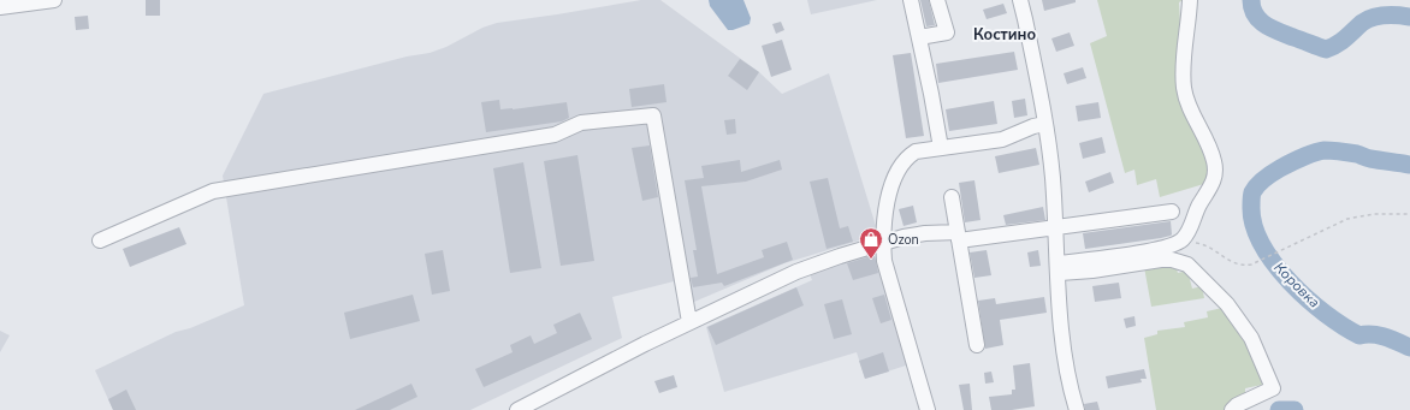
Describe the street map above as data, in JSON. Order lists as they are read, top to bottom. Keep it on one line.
{"districts":["Костино"],"water":["Коровка"],"places":{"shop":["Ozon"]}}
